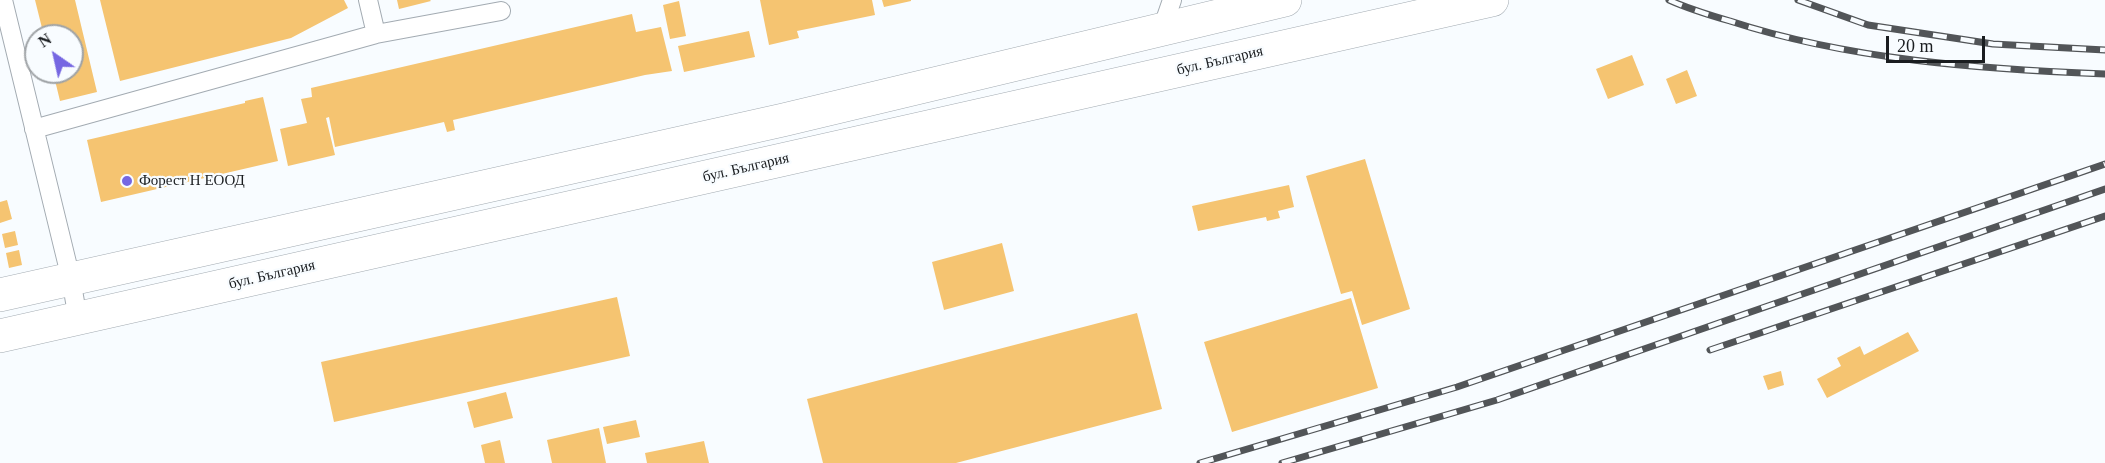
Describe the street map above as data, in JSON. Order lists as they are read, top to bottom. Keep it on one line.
{"streets":{"street":["бул. България"]},"places":["Форест Н ЕООД"],"scale_bar":"20 m","north":"top left"}
